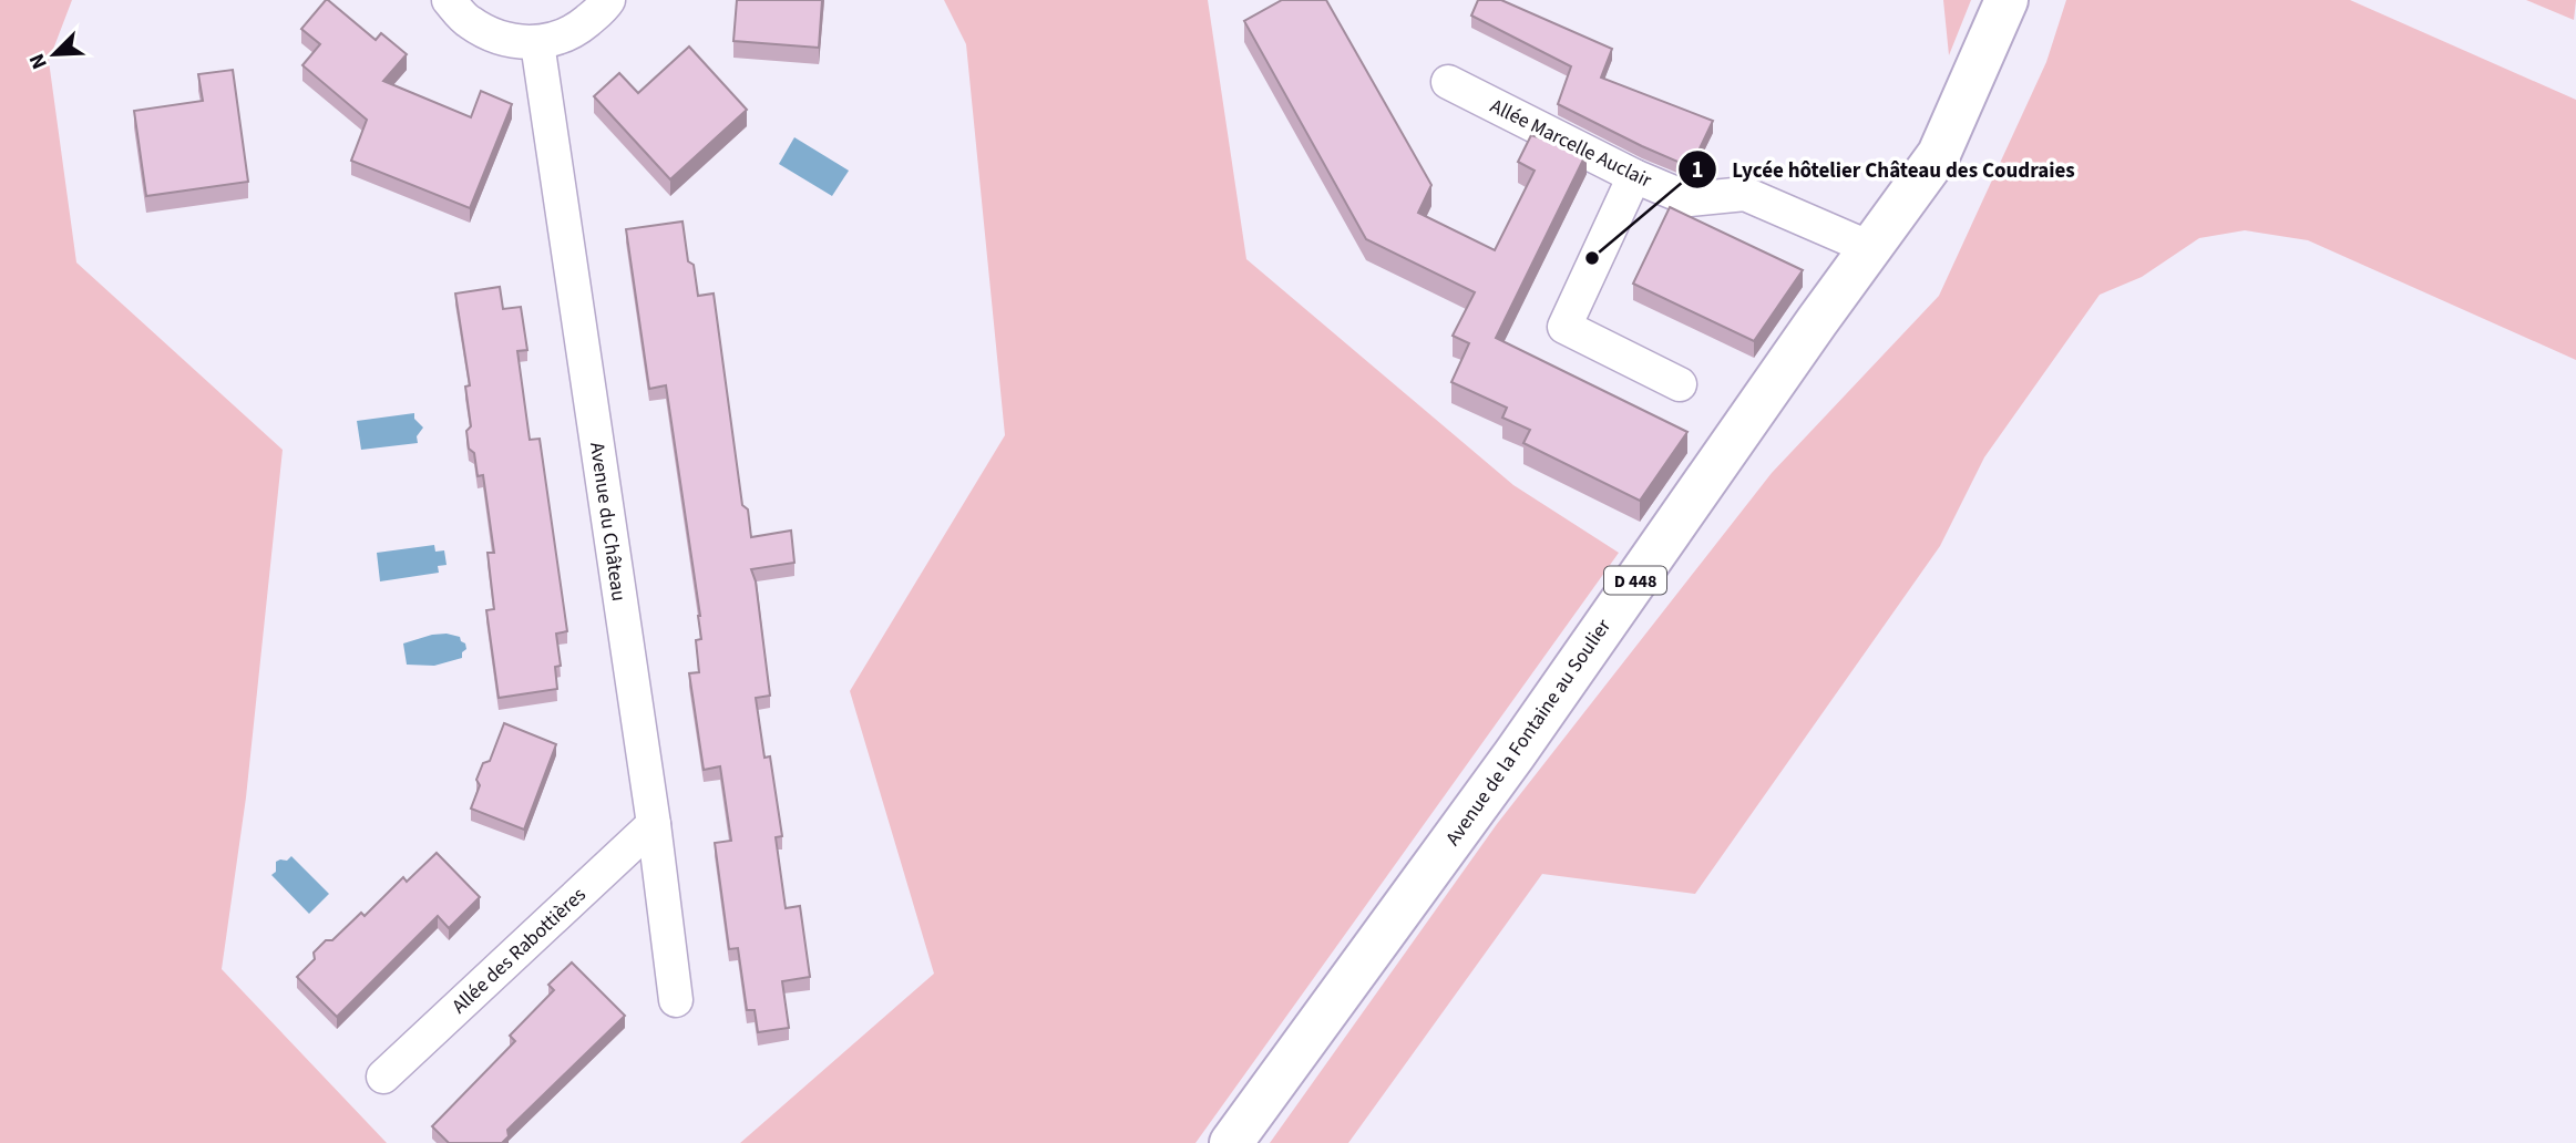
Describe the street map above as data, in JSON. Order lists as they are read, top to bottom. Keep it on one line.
{"streets":{"main road":["D 448","Avenue de la Fontaine au Soulier"],"street":["Allée Marcelle Auclair","Avenue du Château","Allée des Rabottières"]},"crossings":[["Allée Marcelle Auclair","Avenue de la Fontaine au Soulier"],["Avenue du Château","Allée des Rabottières"]],"places":["Lycée hôtelier Château des Coudraies"],"north":"bottom left"}
